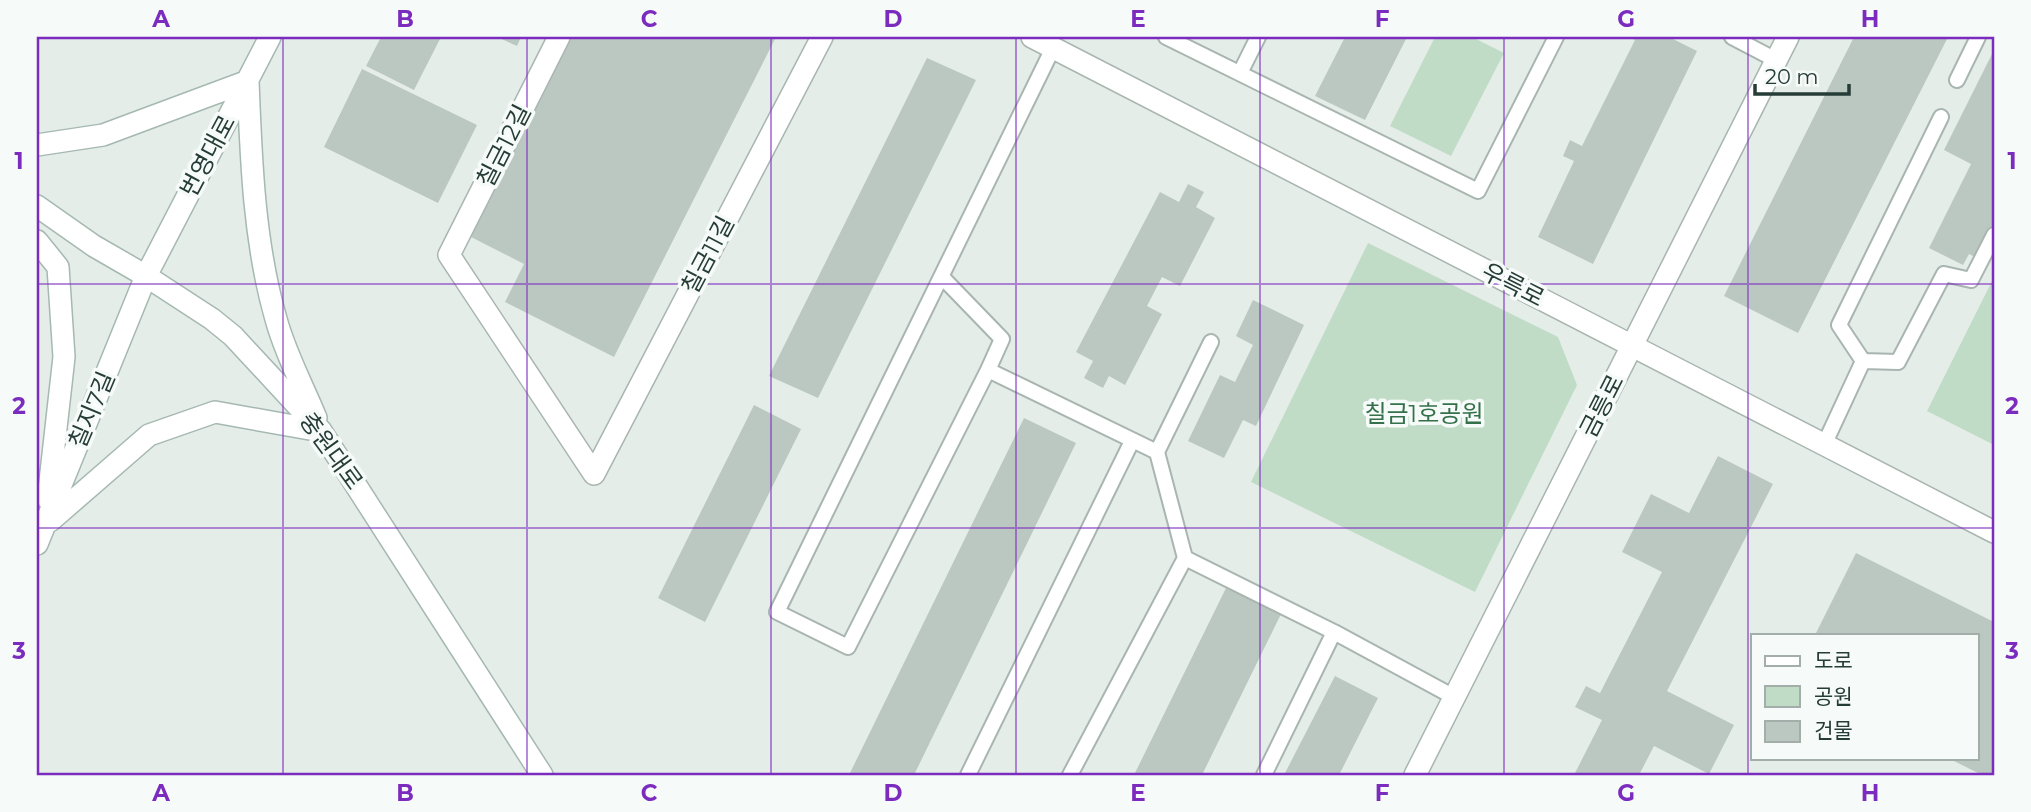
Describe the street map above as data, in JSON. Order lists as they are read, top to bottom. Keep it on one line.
{"streets":{"street":["칠금12길","번영대로","칠금11길","우륵로","금릉로","칠지7길","충원대로"]},"crossings":[["칠금12길","칠금11길"],["번영대로","칠지7길"],["번영대로","충원대로"],["우륵로","금릉로"],["칠지7길","충원대로"]],"parks":["칠금1호공원"],"legend":["도로","공원","건물"],"scale_bar":"20 m","grid":{"columns":["A","B","C","D","E","F","G","H"],"rows":["1","2","3"]}}
